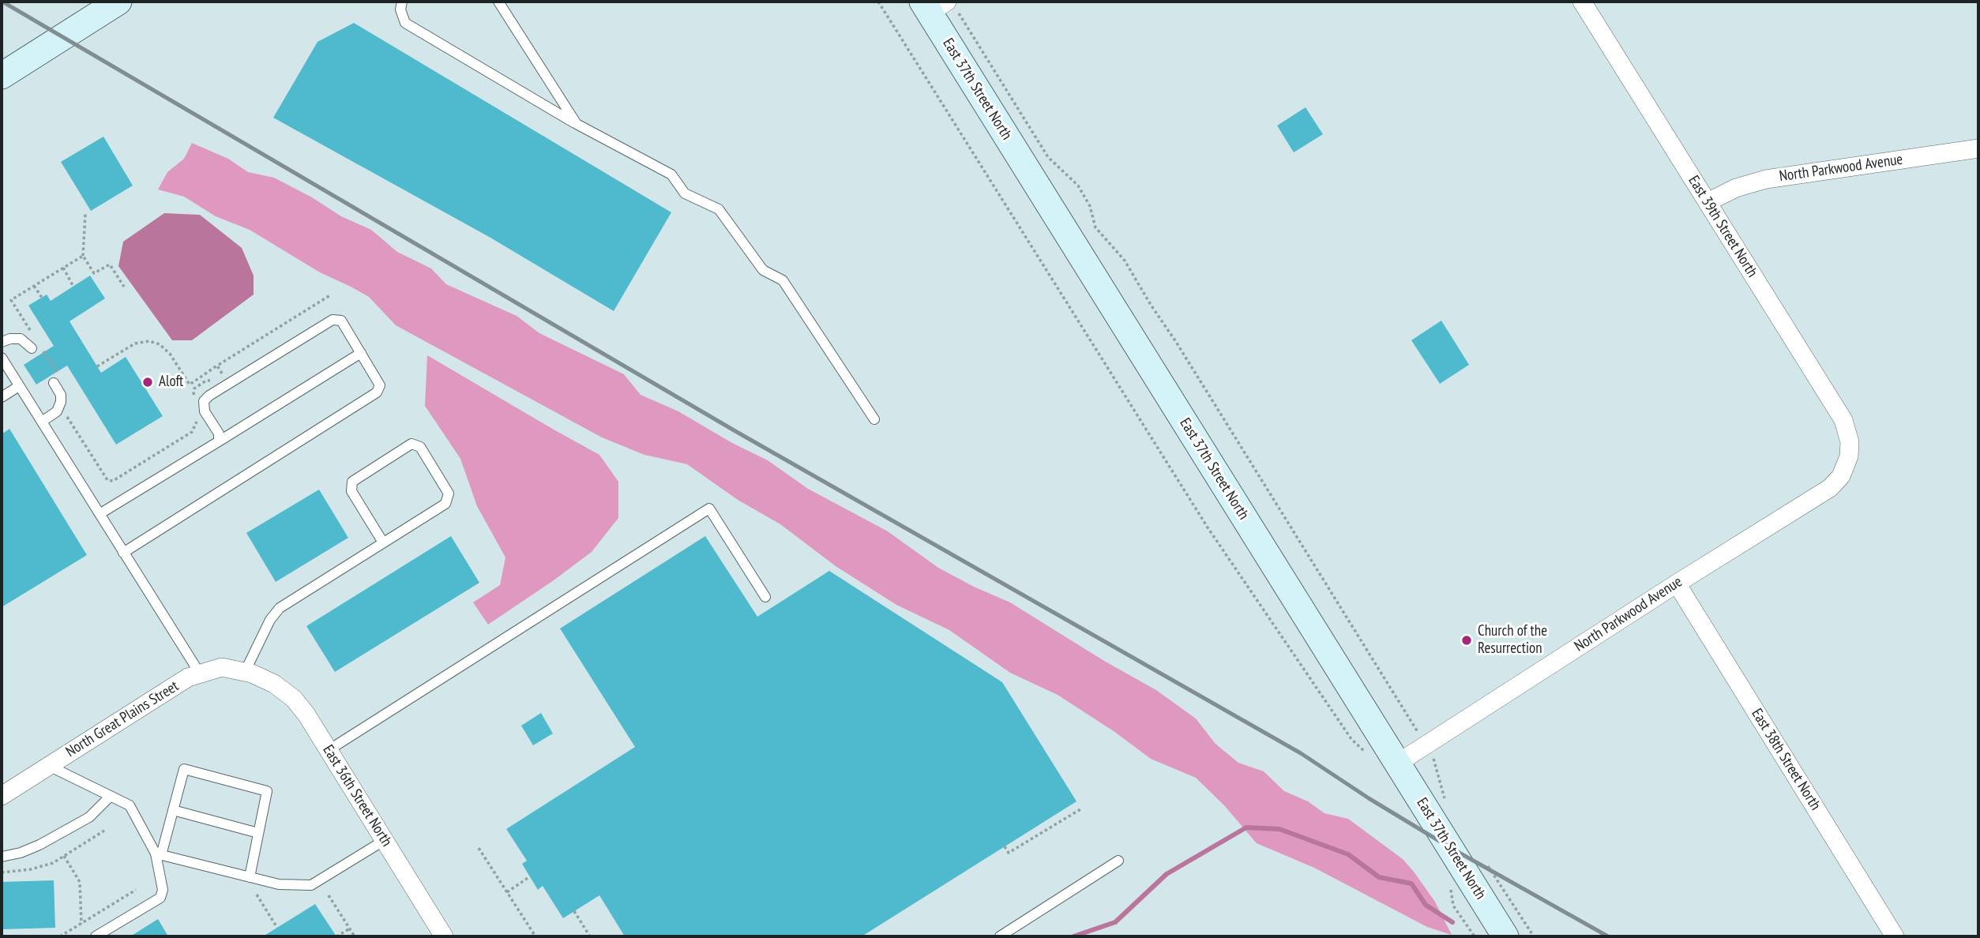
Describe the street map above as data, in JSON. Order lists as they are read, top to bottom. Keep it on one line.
{"streets":{"main road":["East 37th Street North"],"street":["North Parkwood Avenue","East 39th Street North","North Great Plains Street","East 38th Street North","East 36th Street North"]},"crossings":[["East 37th Street North","North Parkwood Avenue"],["North Parkwood Avenue","East 39th Street North"],["North Parkwood Avenue","East 38th Street North"],["North Great Plains Street","East 36th Street North"]],"places":["Aloft","Church of the Resurrection"]}
